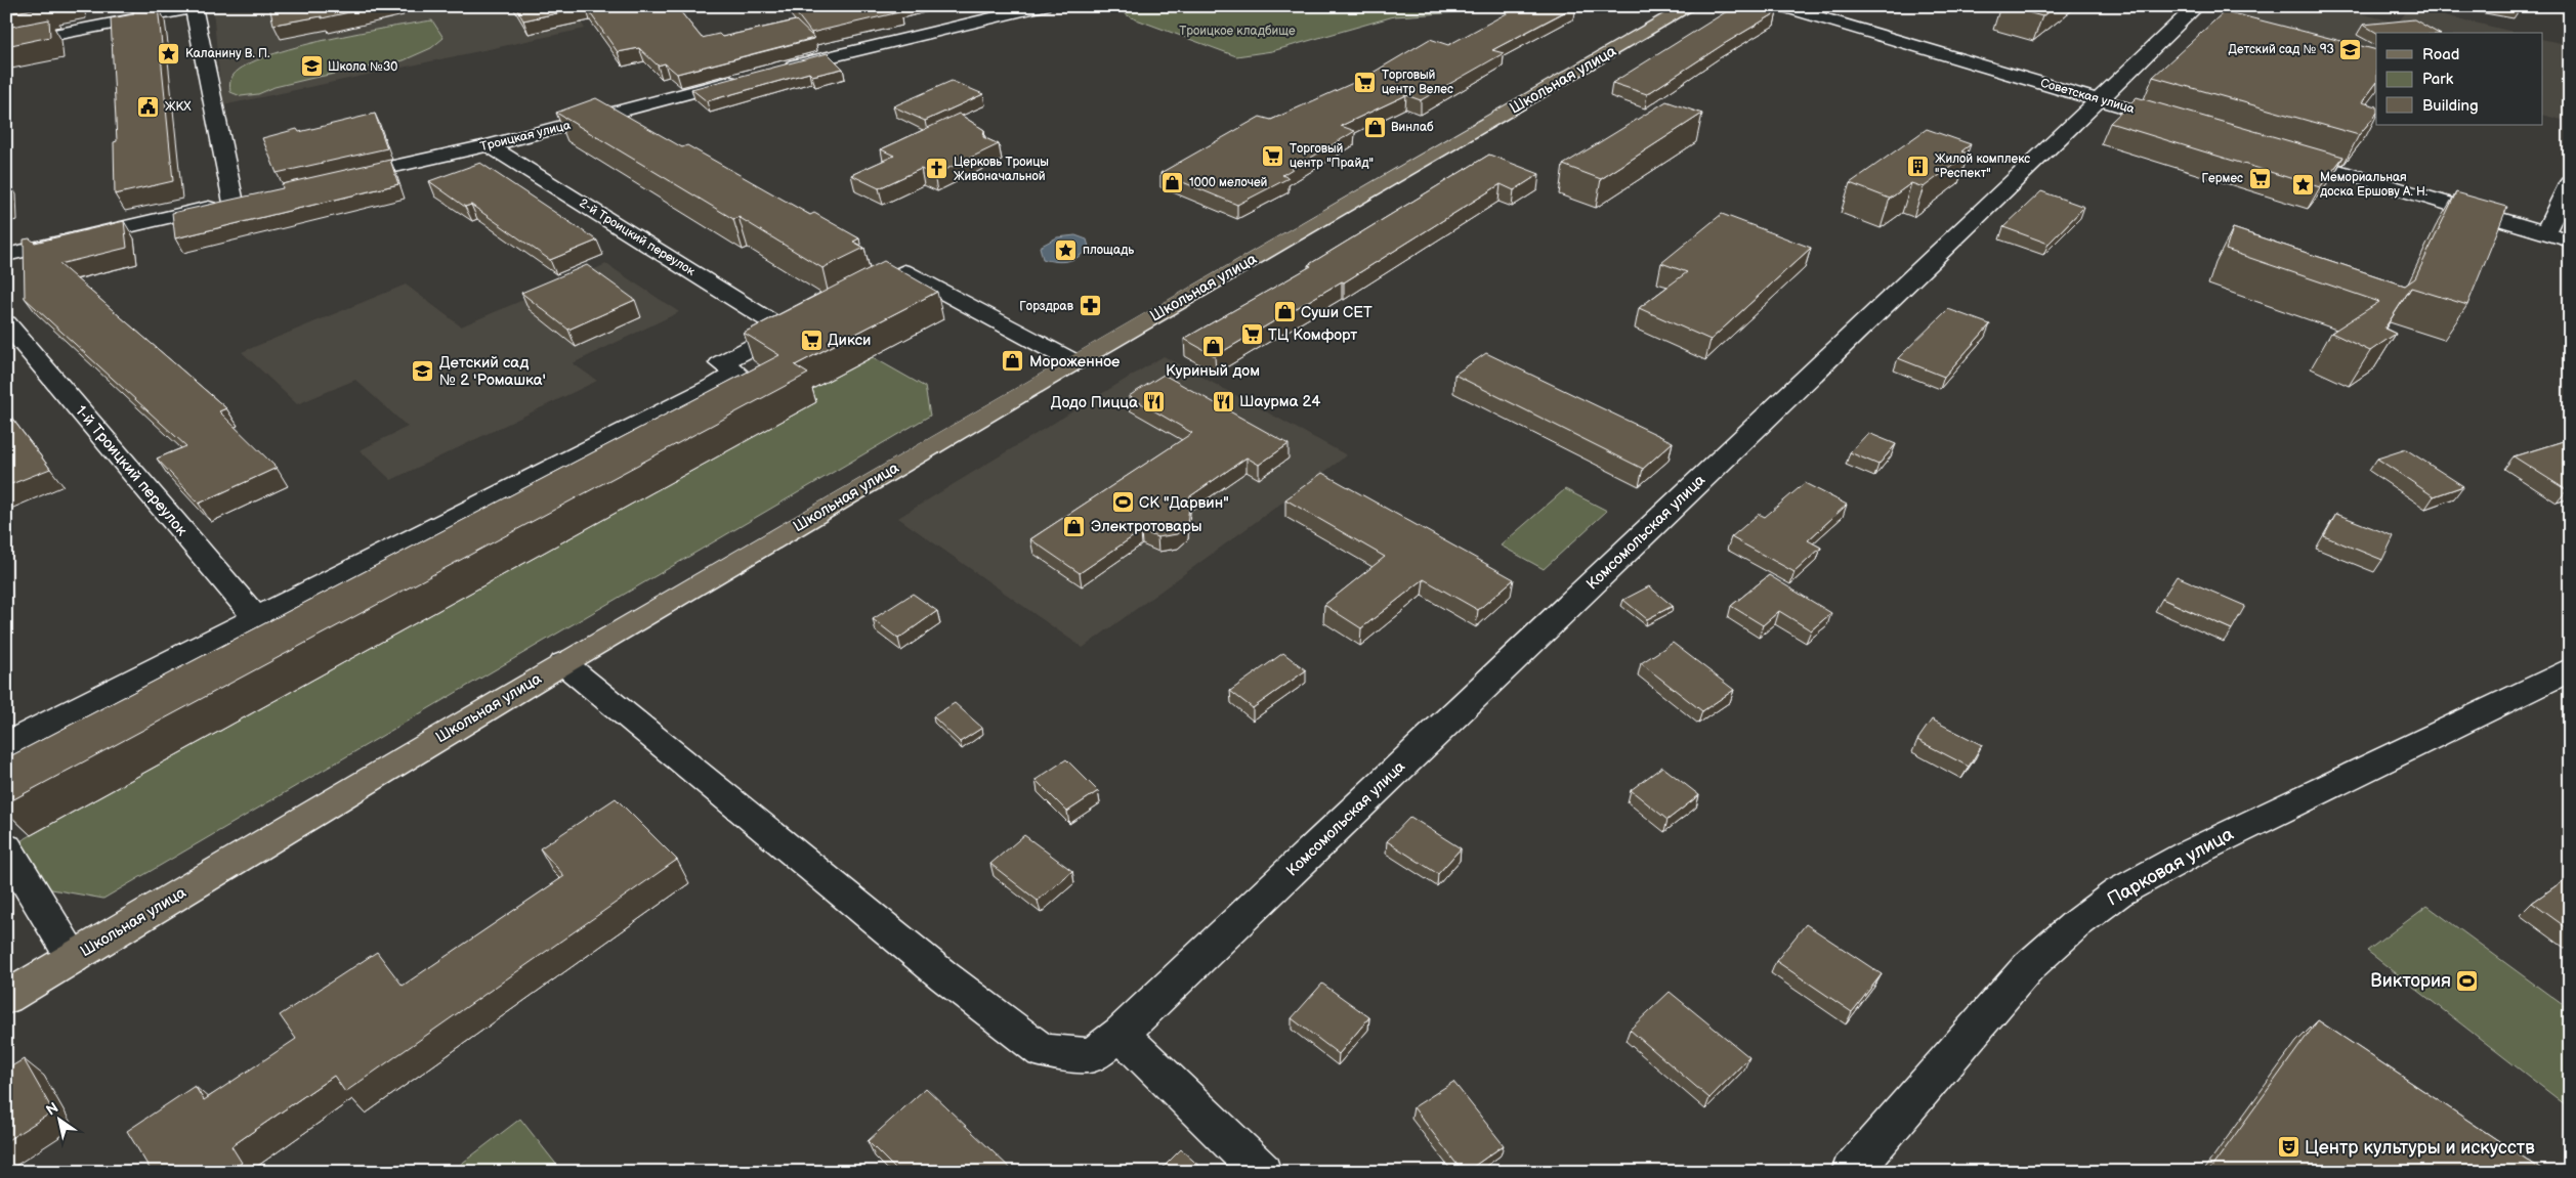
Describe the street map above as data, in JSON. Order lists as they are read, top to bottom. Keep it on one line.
{"streets":{"main road":["Школьная улица"],"street":["Советская улица","Троицкая улица","2-й Троицкий переулок","1-й Троицкий переулок","Комсомольская улица","Парковая улица"]},"crossings":[["Советская улица","Комсомольская улица"],["Троицкая улица","2-й Троицкий переулок"],["2-й Троицкий переулок","1-й Троицкий переулок"]],"parks":["Троицкое кладбище"],"places":{"school or university":["Детский сад № 93","Школа №30","Детский сад № 2 'Ромашка'"],"place":["Каланину В. П.","Мемориальная доска Ершову А. Н.","площадь"],"supermarket":["Торговый центр Велес","Торговый центр \"Прайд\"","Гермес","ТЦ Комфорт","Дикси"],"public building":["ЖКХ"],"shop":["Винлаб","1000 мелочей","Суши СЕТ","Куриный дом","Мороженное","Электротовары"],"building":["Жилой комплекс \"Респект\""],"church":["Церковь Троицы Живоначальной"],"pharmacy":["Горздрав"],"restaurant":["Шаурма 24","Додо Пицца"],"sports":["СК \"Дарвин\"","Виктория"],"theatre":["Центр культуры и искусств"]},"legend":["Road","Park","Building"],"north":"top left"}
